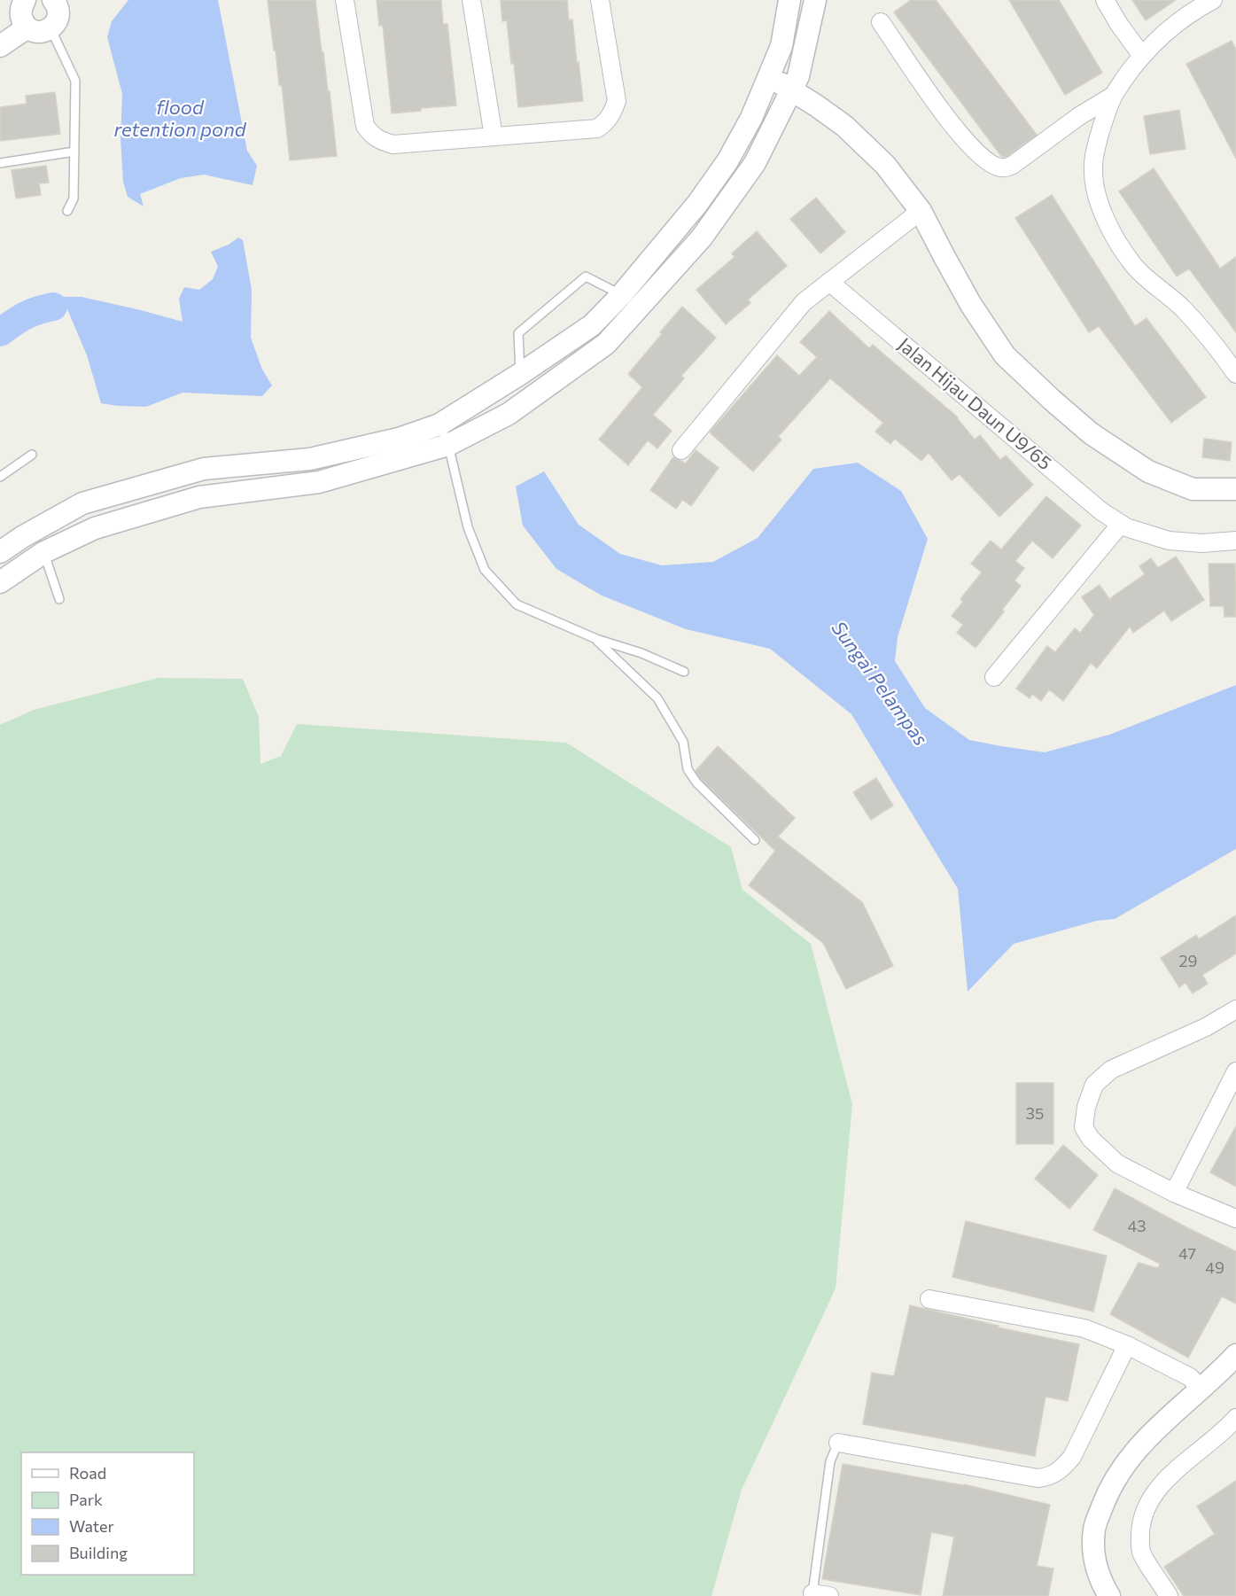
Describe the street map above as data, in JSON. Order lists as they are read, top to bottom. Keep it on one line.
{"streets":{"street":["Jalan Hijau Daun U9/65"]},"water":["flood retention pond","Sungai Pelampas"],"house_numbers":["29","35","43","47","49"],"legend":["Road","Park","Water","Building"]}
